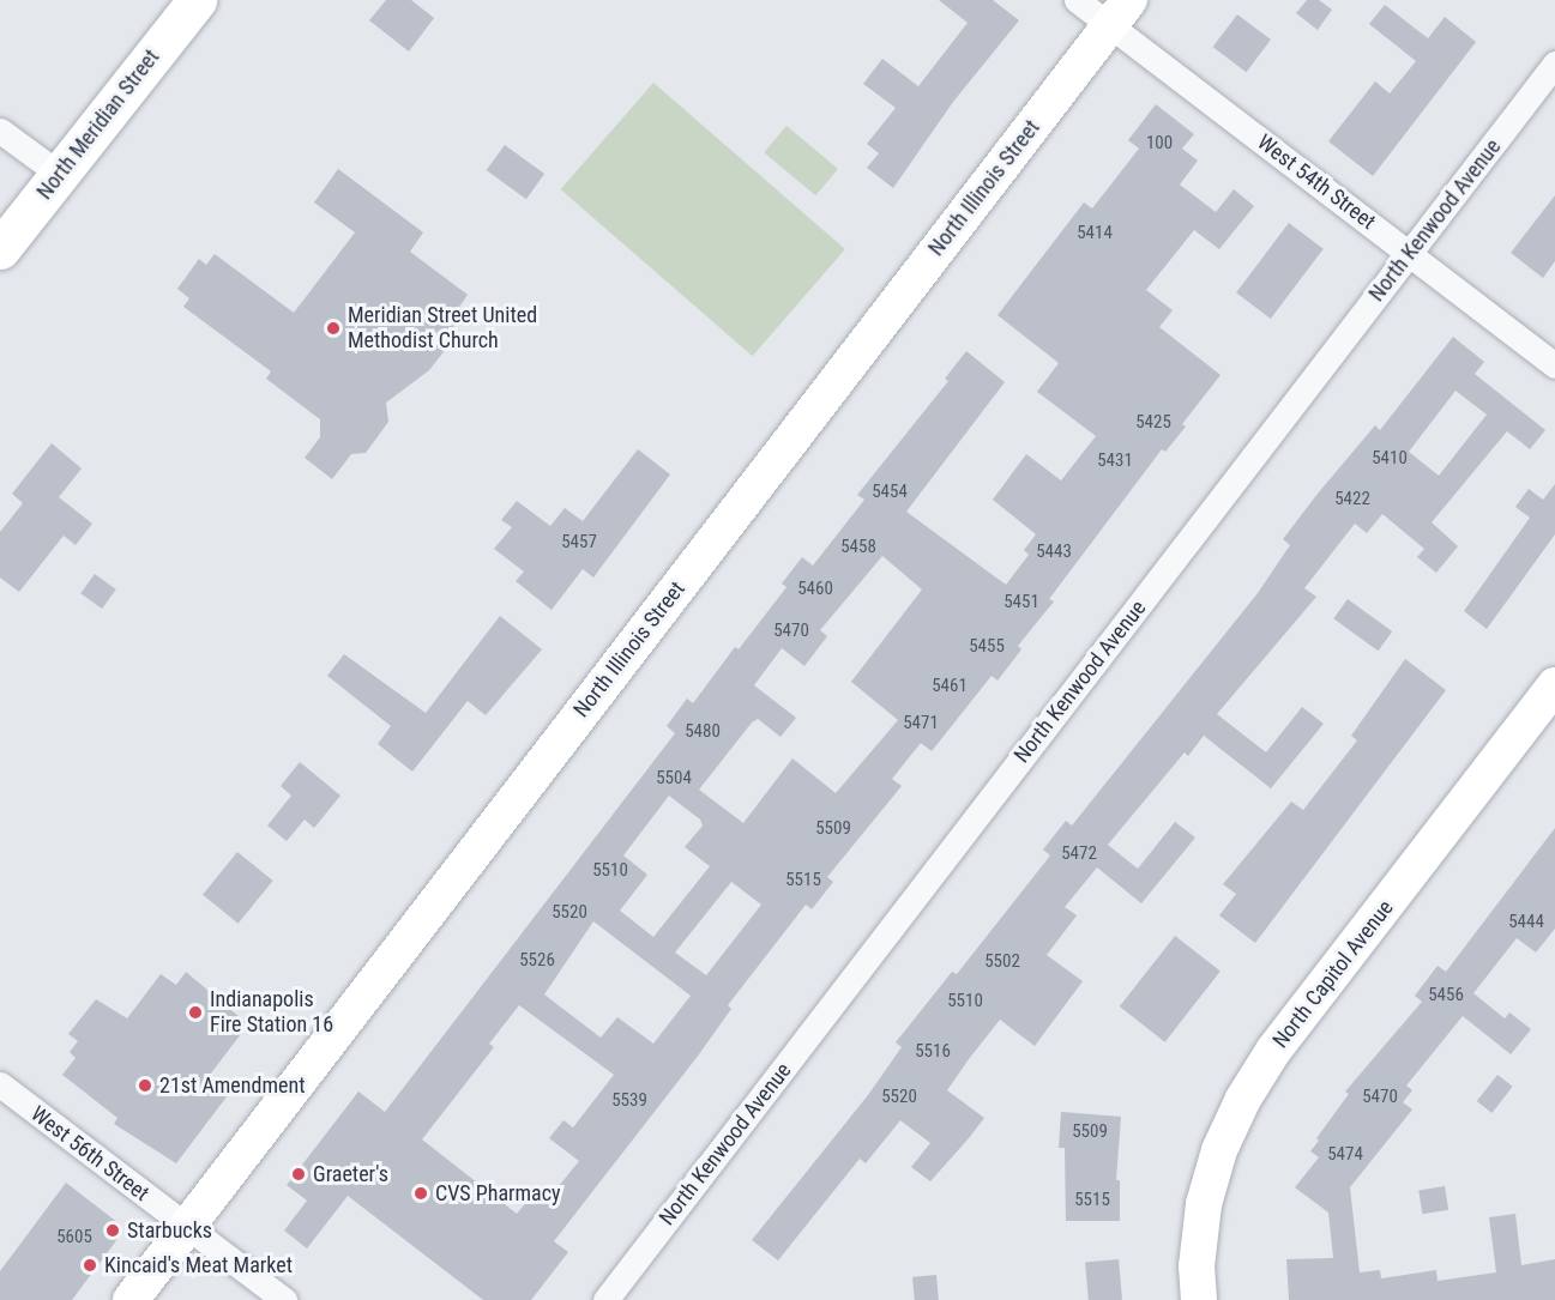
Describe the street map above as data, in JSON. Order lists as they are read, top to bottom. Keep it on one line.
{"streets":{"main road":["North Meridian Street"],"street":["West 54th Street","North Illinois Street","North Kenwood Avenue","North Capitol Avenue","West 56th Street"]},"crossings":[["West 54th Street","North Illinois Street"],["West 54th Street","North Kenwood Avenue"],["North Illinois Street","West 56th Street"]],"places":["Meridian Street United Methodist Church","Indianapolis Fire Station 16","21st Amendment","Graeter's","CVS Pharmacy","Starbucks","Kincaid's Meat Market"],"house_numbers":["100","5414","5425","5410","5431","5454","5422","5457","5458","5443","5460","5451","5470","5455","5461","5471","5480","5504","5509","5472","5510","5515","5520","5444","5526","5502","5456","5510","5516","5520","5470","5539","5509","5474","5515","5605"]}
